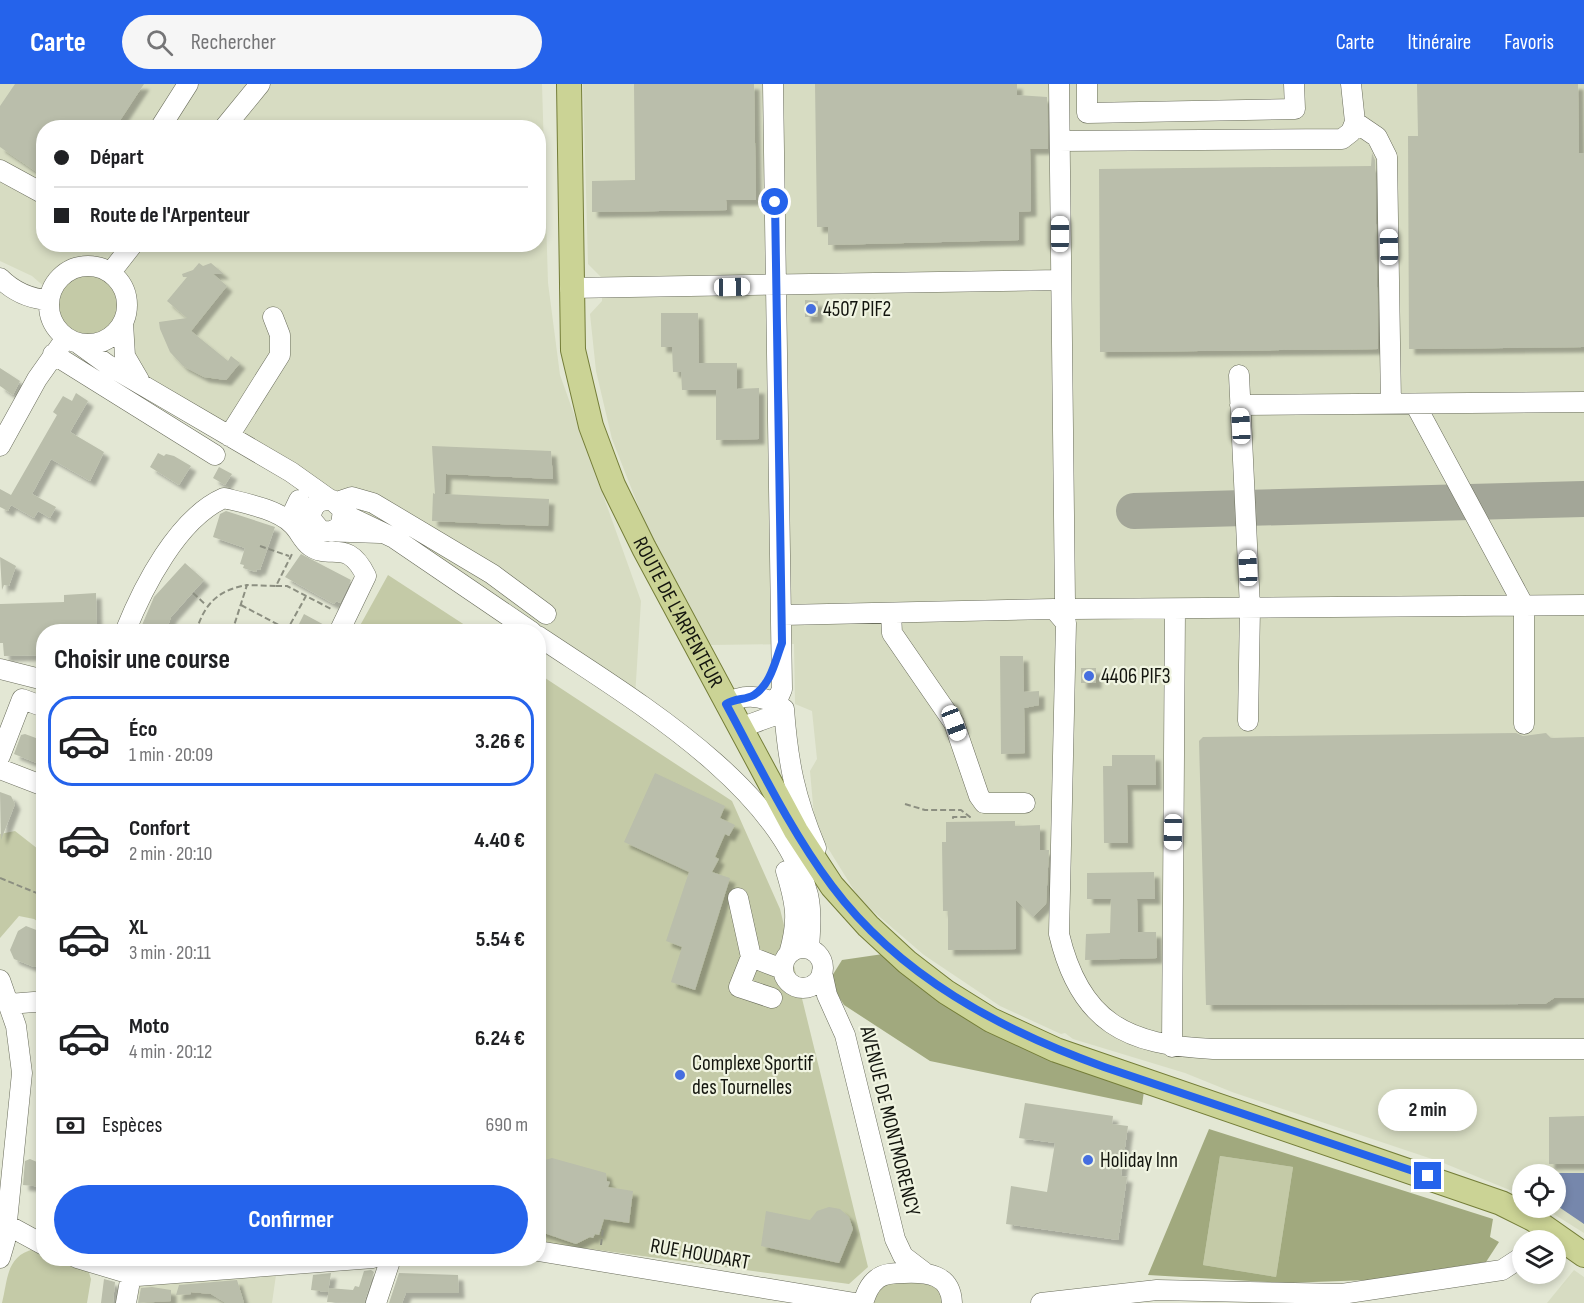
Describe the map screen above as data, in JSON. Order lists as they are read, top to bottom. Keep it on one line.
{"streets":{"main road":["ROUTE DE L'ARPENTEUR"],"street":["AVENUE DE MONTMORENCY","RUE HOUDART"]},"places":["4507 PIF2","4406 PIF3","Complexe Sportif des Tournelles","Holiday Inn"],"page":{"header":"Carte","search":"Rechercher","nav":["Carte","Itinéraire","Favoris"],"banner":["Départ","Route de l'Arpenteur"],"heading":"Choisir une course","list":[{"name":"Éco","note":"1 min · 20:09","value":"3.26 €"},{"name":"Confort","note":"2 min · 20:10","value":"4.40 €"},{"name":"XL","note":"3 min · 20:11","value":"5.54 €"},{"name":"Moto","note":"4 min · 20:12","value":"6.24 €"}],"bubble":"2 min","pay":["Espèces","690 m"],"buttons":"Confirmer"}}
